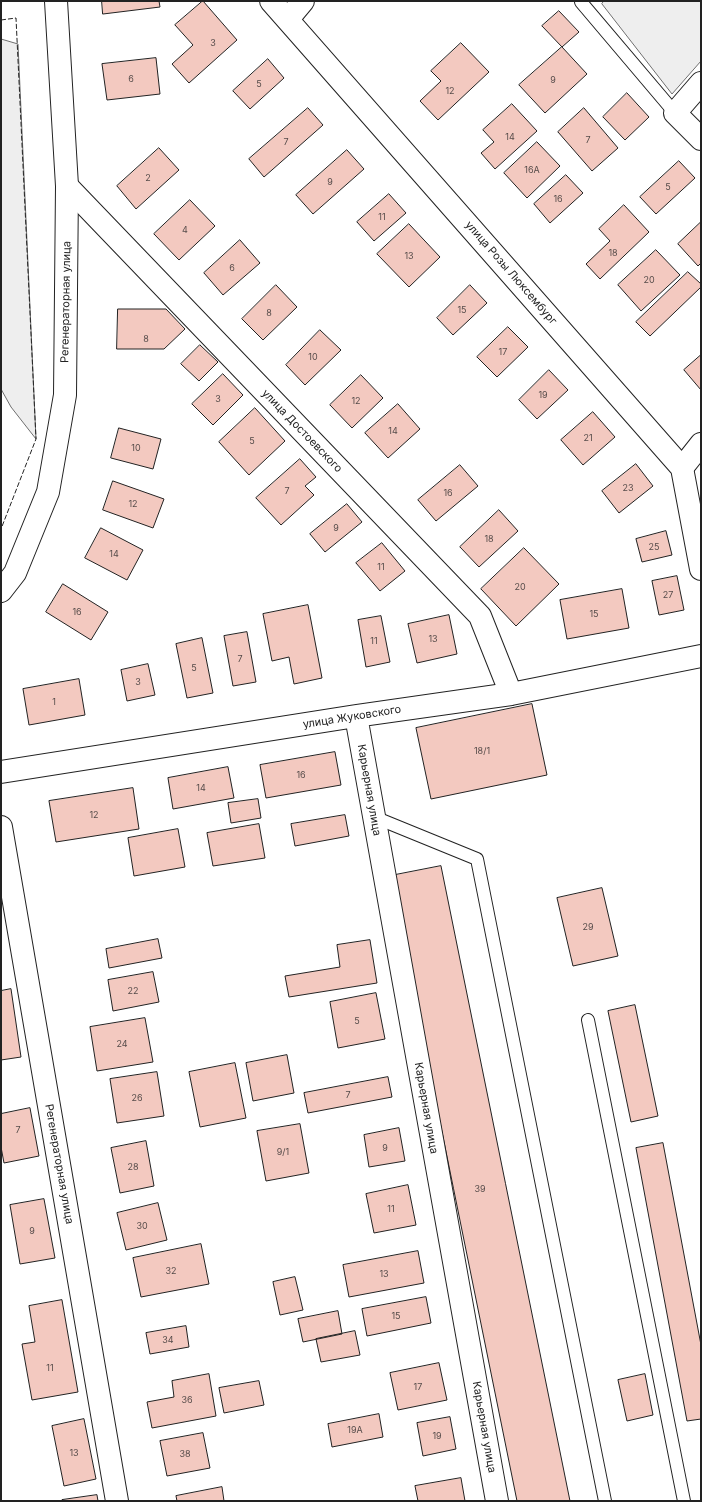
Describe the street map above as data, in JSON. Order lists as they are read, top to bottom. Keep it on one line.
{"streets":{"street":["улица Розы Люксембург","Регенераторная улица","улица Достоевского","улица Жуковского","Карьерная улица"]},"crossings":[["Регенераторная улица","улица Достоевского"],["улица Достоевского","улица Жуковского"],["улица Жуковского","Карьерная улица"]],"house_numbers":["3","6","9","5","12","14","7","7","16А","2","9","5","16","11","4","18","13","6","20","15","8","8","17","10","19","3","12","14","21","5","10","23","7","16","12","9","18","25","14","11","20","27","16","15","13","11","7","5","3","1","18/1","16","14","12","29","22","5","24","7","26","7","9","9/1","28","39","11","30","9","32","13","15","34","11","17","36","19А","19","13","38"]}
